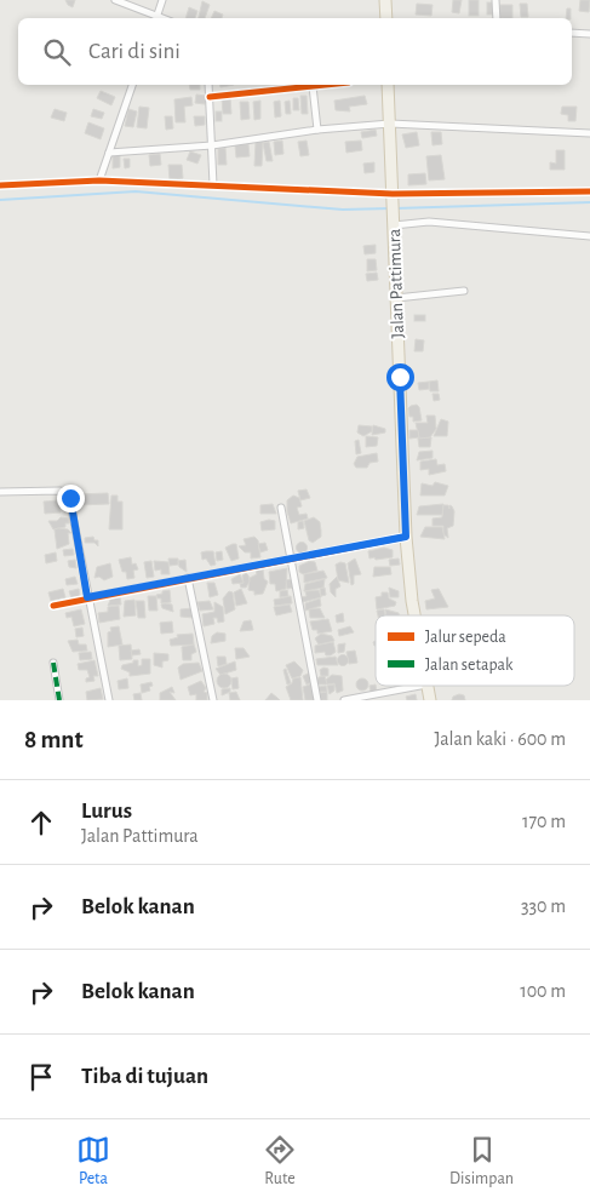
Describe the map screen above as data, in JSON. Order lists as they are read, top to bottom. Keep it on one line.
{"streets":{"main road":["Jalan Pattimura"]},"legend":["Jalur sepeda","Jalan setapak"],"page":{"search":"Cari di sini","heading":["8 mnt","Jalan kaki · 600 m"],"list":[["Lurus","Jalan Pattimura","170 m"],["Belok kanan","330 m"],["Belok kanan","100 m"],"Tiba di tujuan"],"nav":["Peta","Rute","Disimpan"]}}
